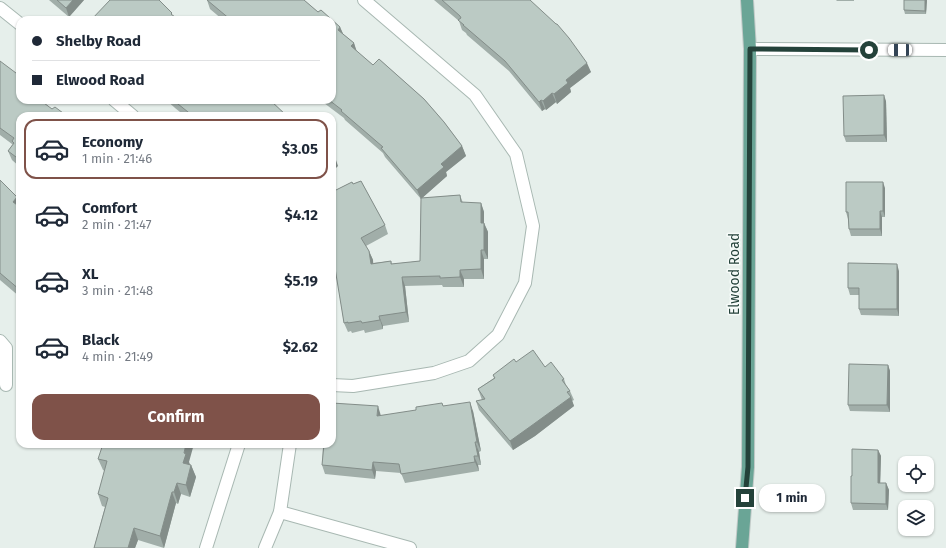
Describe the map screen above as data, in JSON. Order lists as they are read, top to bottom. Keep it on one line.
{"streets":{"main road":["Elwood Road"]},"page":{"banner":["Shelby Road","Elwood Road"],"list":[{"name":"Economy","note":"1 min · 21:46","value":"$3.05"},{"name":"Comfort","note":"2 min · 21:47","value":"$4.12"},{"name":"XL","note":"3 min · 21:48","value":"$5.19"},{"name":"Black","note":"4 min · 21:49","value":"$2.62"}],"buttons":"Confirm","bubble":"1 min"}}
